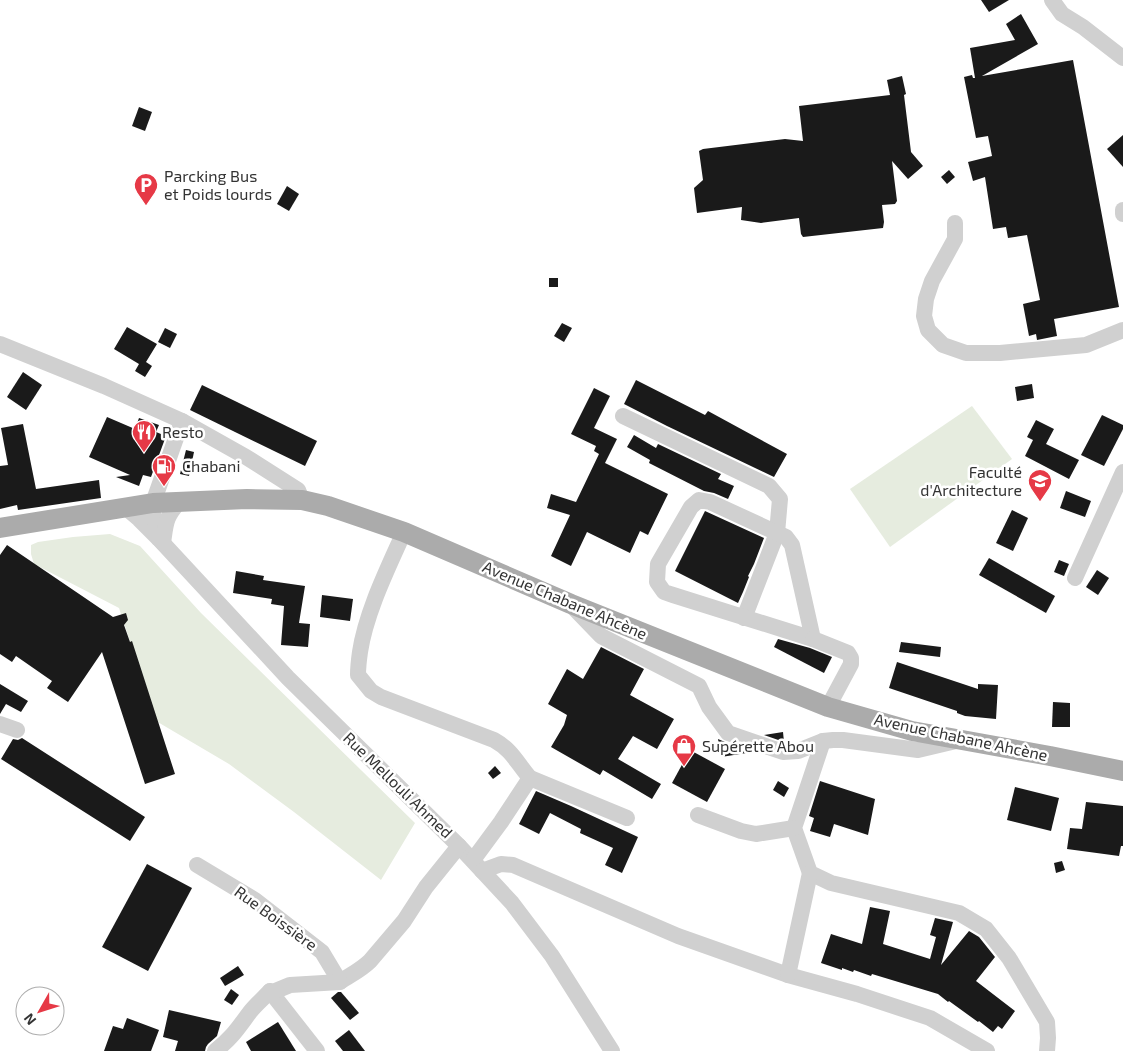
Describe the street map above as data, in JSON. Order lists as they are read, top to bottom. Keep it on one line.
{"streets":{"main road":["Avenue Chabane Ahcène"],"street":["Rue Mellouli Ahmed","Rue Boissière"]},"crossings":[["Avenue Chabane Ahcène","Rue Mellouli Ahmed"]],"places":{"parking":["Parcking Bus et Poids lourds"],"restaurant":["Resto"],"fuel station":["Chabani"],"school or university":["Faculté d'Architecture"],"shop":["Supérette Abou"]},"north":"bottom left"}
